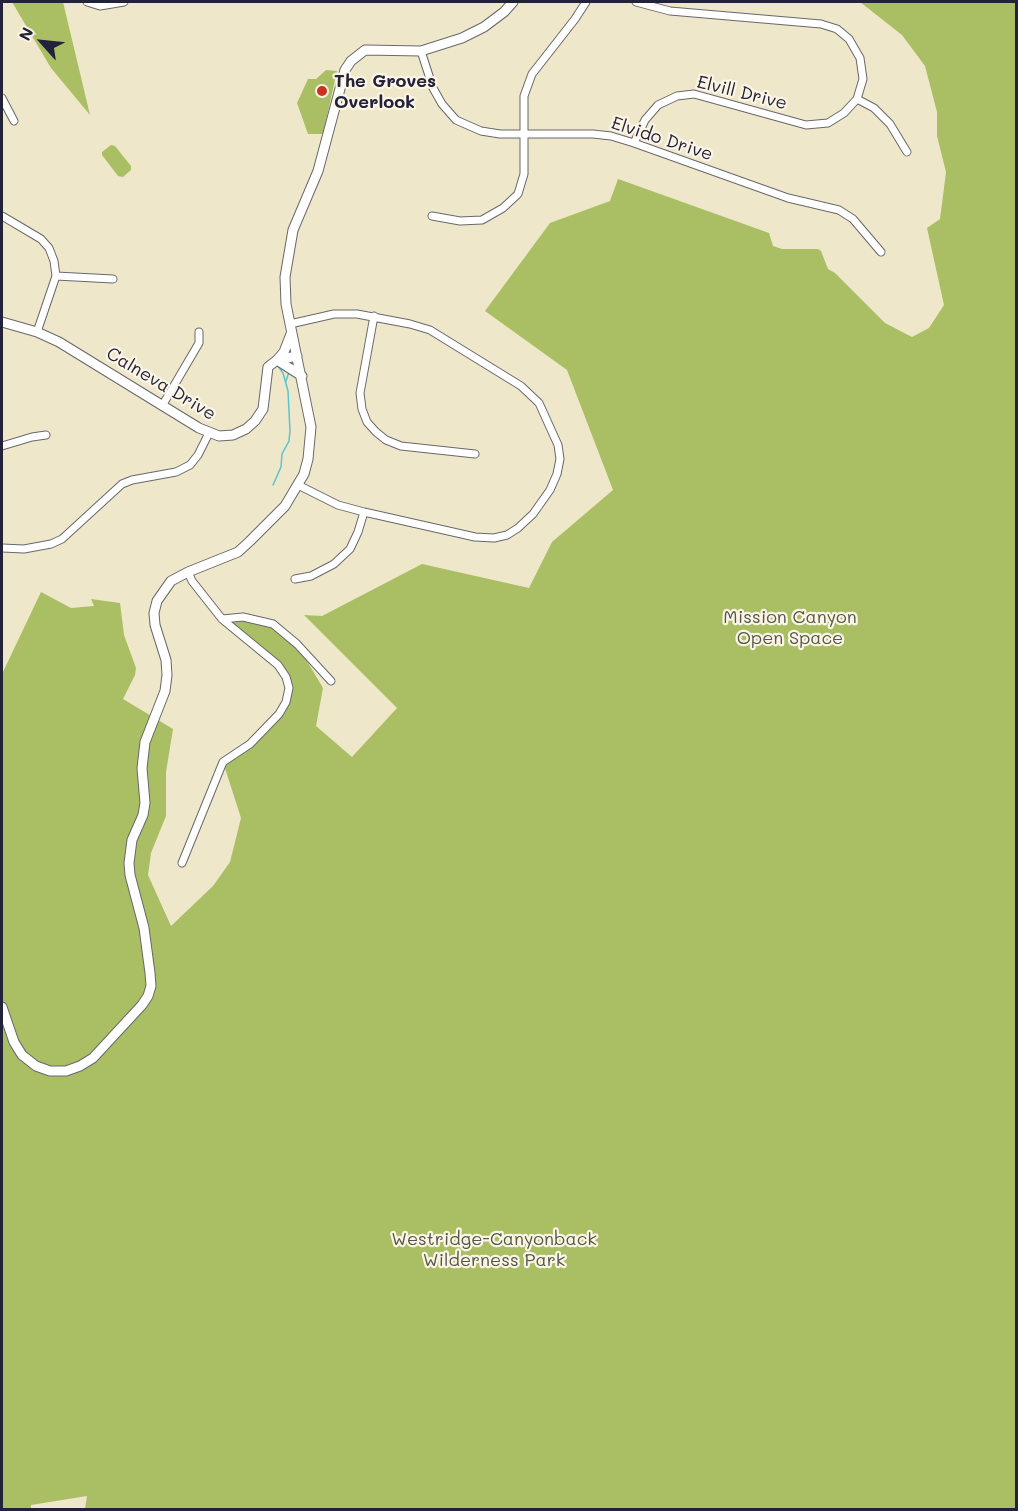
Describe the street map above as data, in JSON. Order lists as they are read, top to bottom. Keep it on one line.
{"streets":{"main road":["Calneva Drive"],"street":["Elvill Drive","Elvido Drive"]},"crossings":[["Elvill Drive","Elvido Drive"]],"parks":["Mission Canyon Open Space","Westridge-Canyonback Wilderness Park"],"places":["The Groves Overlook"],"north":"top left"}
